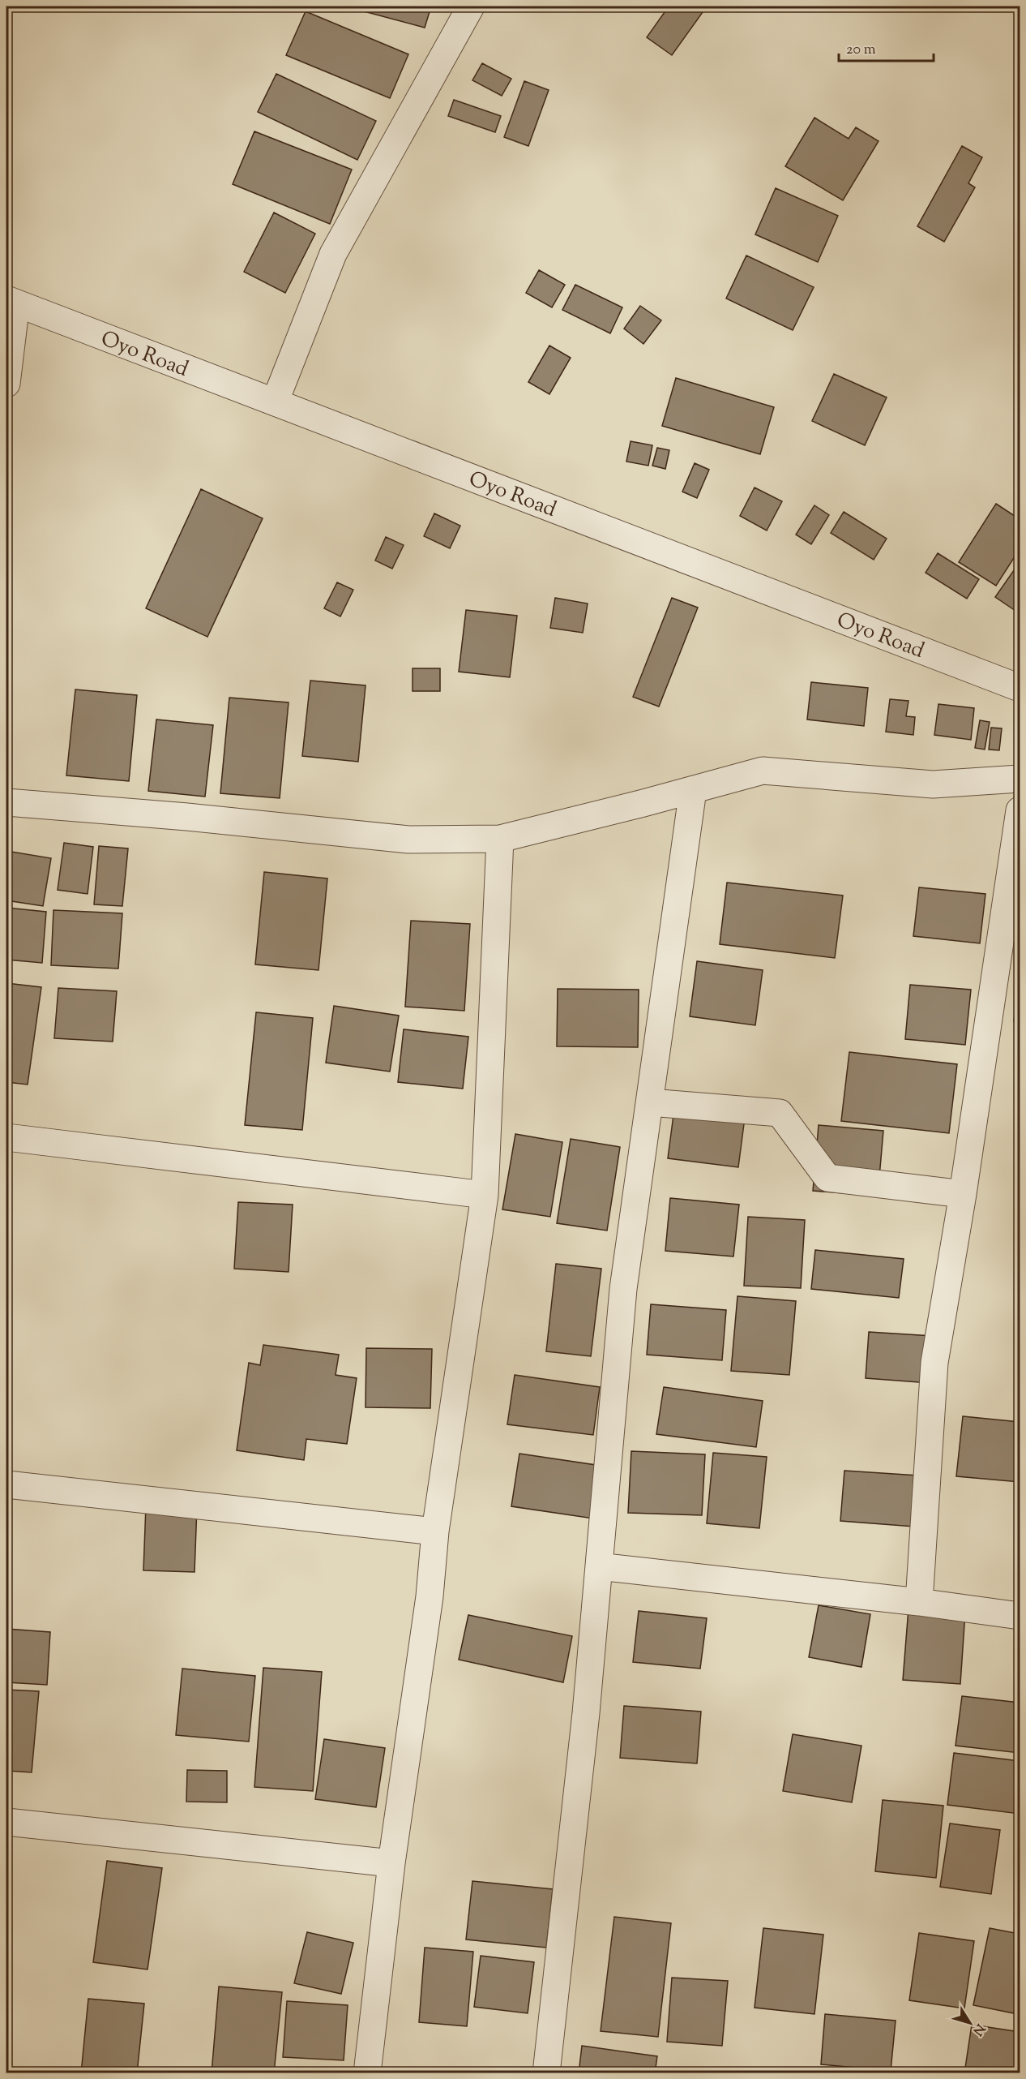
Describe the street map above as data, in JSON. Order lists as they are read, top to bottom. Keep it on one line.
{"streets":{"street":["Oyo Road"]},"scale_bar":"20 m","north":"bottom right"}
